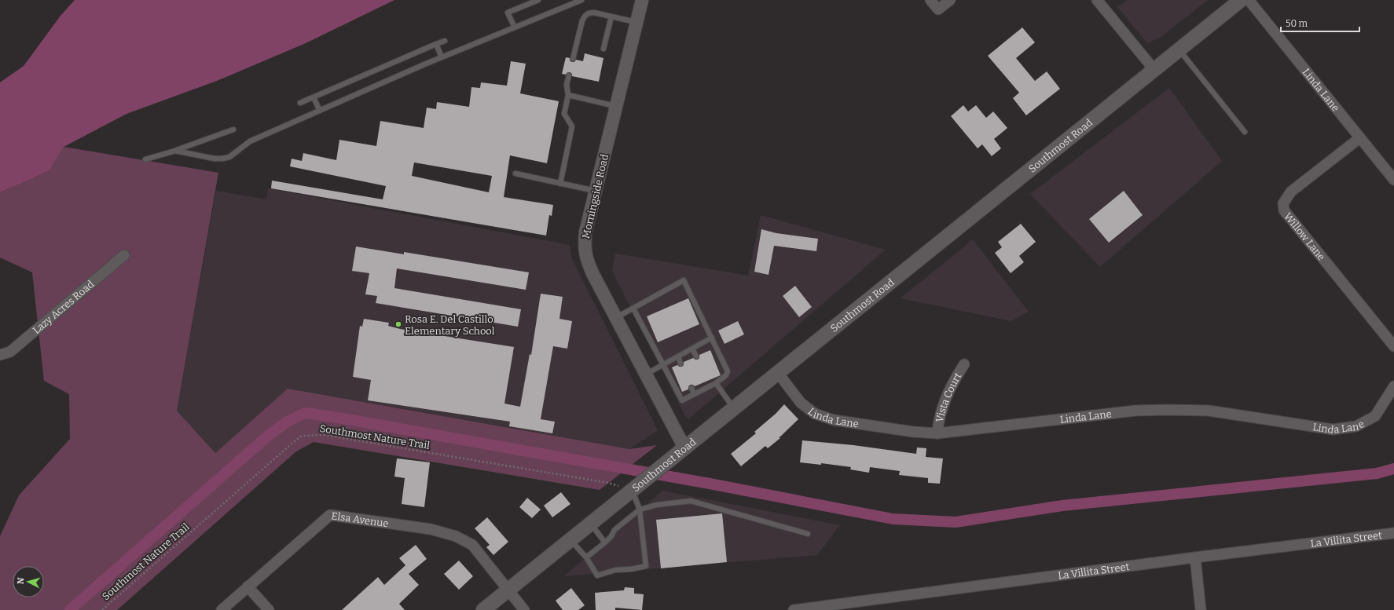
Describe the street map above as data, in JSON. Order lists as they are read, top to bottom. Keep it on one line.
{"streets":{"main road":["Southmost Road"],"street":["Linda Lane","Morningside Road","Willow Lane","Lazy Acres Road","Vista Court","Elsa Avenue","La Villita Street"],"path":["Southmost Nature Trail"]},"crossings":[["Linda Lane","Southmost Road"],["Linda Lane","Willow Lane"],["Linda Lane","Vista Court"],["Southmost Road","Morningside Road"],["Southmost Road","Southmost Nature Trail"],["Southmost Road","Elsa Avenue"]],"places":["Rosa E. Del Castillo Elementary School"],"scale_bar":"50 m","north":"left"}
